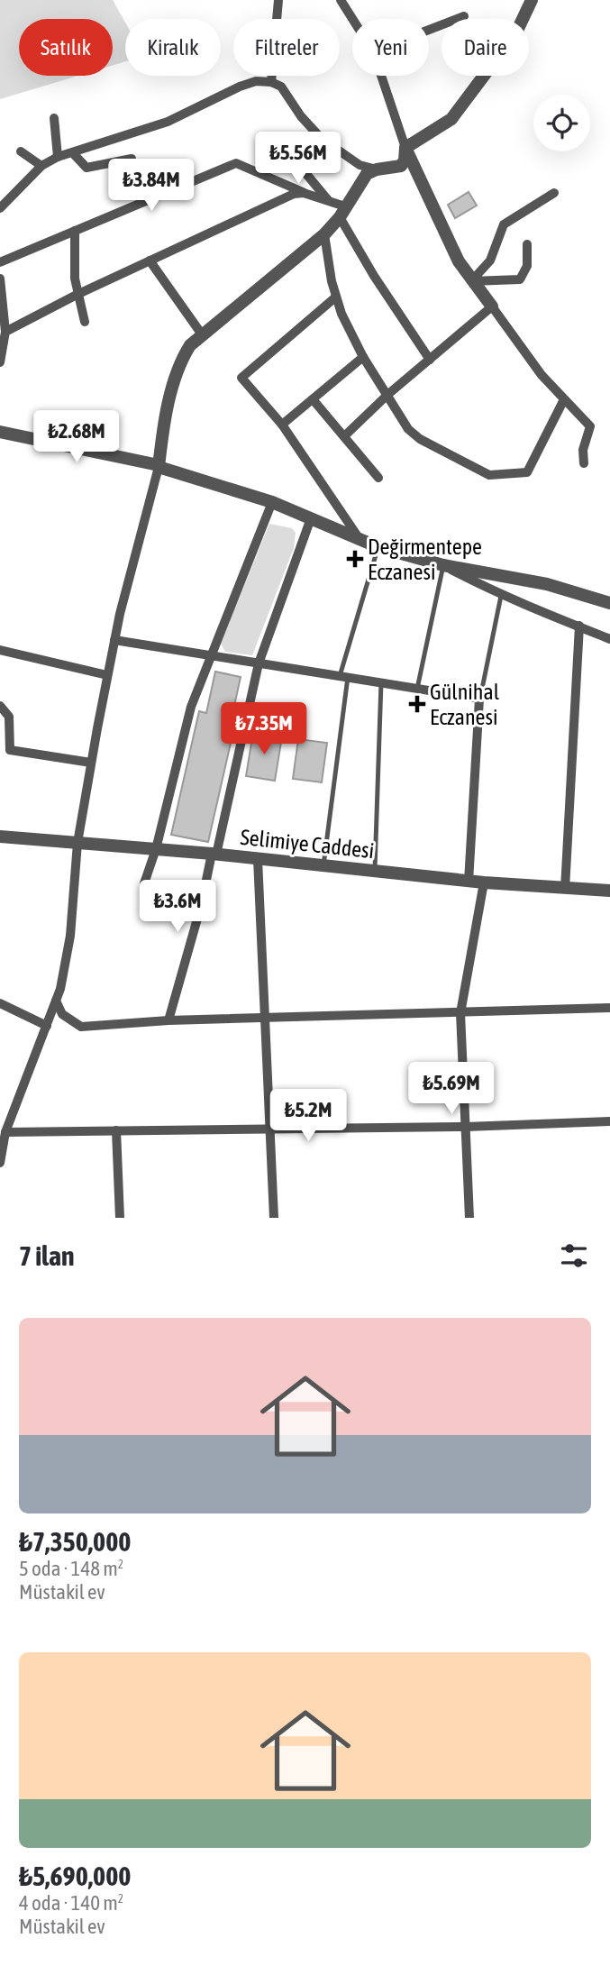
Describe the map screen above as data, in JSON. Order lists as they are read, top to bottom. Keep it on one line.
{"streets":{"street":["Selimiye Caddesi"]},"places":{"health":["Değirmentepe Eczanesi","Gülnihal Eczanesi"]},"page":{"chip":["Satılık","Kiralık","Filtreler","Yeni","Daire"],"price":["₺5.56M","₺3.84M","₺2.68M","₺7.35M","₺3.6M","₺5.69M","₺5.2M"],"heading":"7 ilan","list":[{"name":"₺7,350,000","note":"5 oda · 148 m² · Müstakil ev"},{"name":"₺5,690,000","note":"4 oda · 140 m² · Müstakil ev"}]}}
